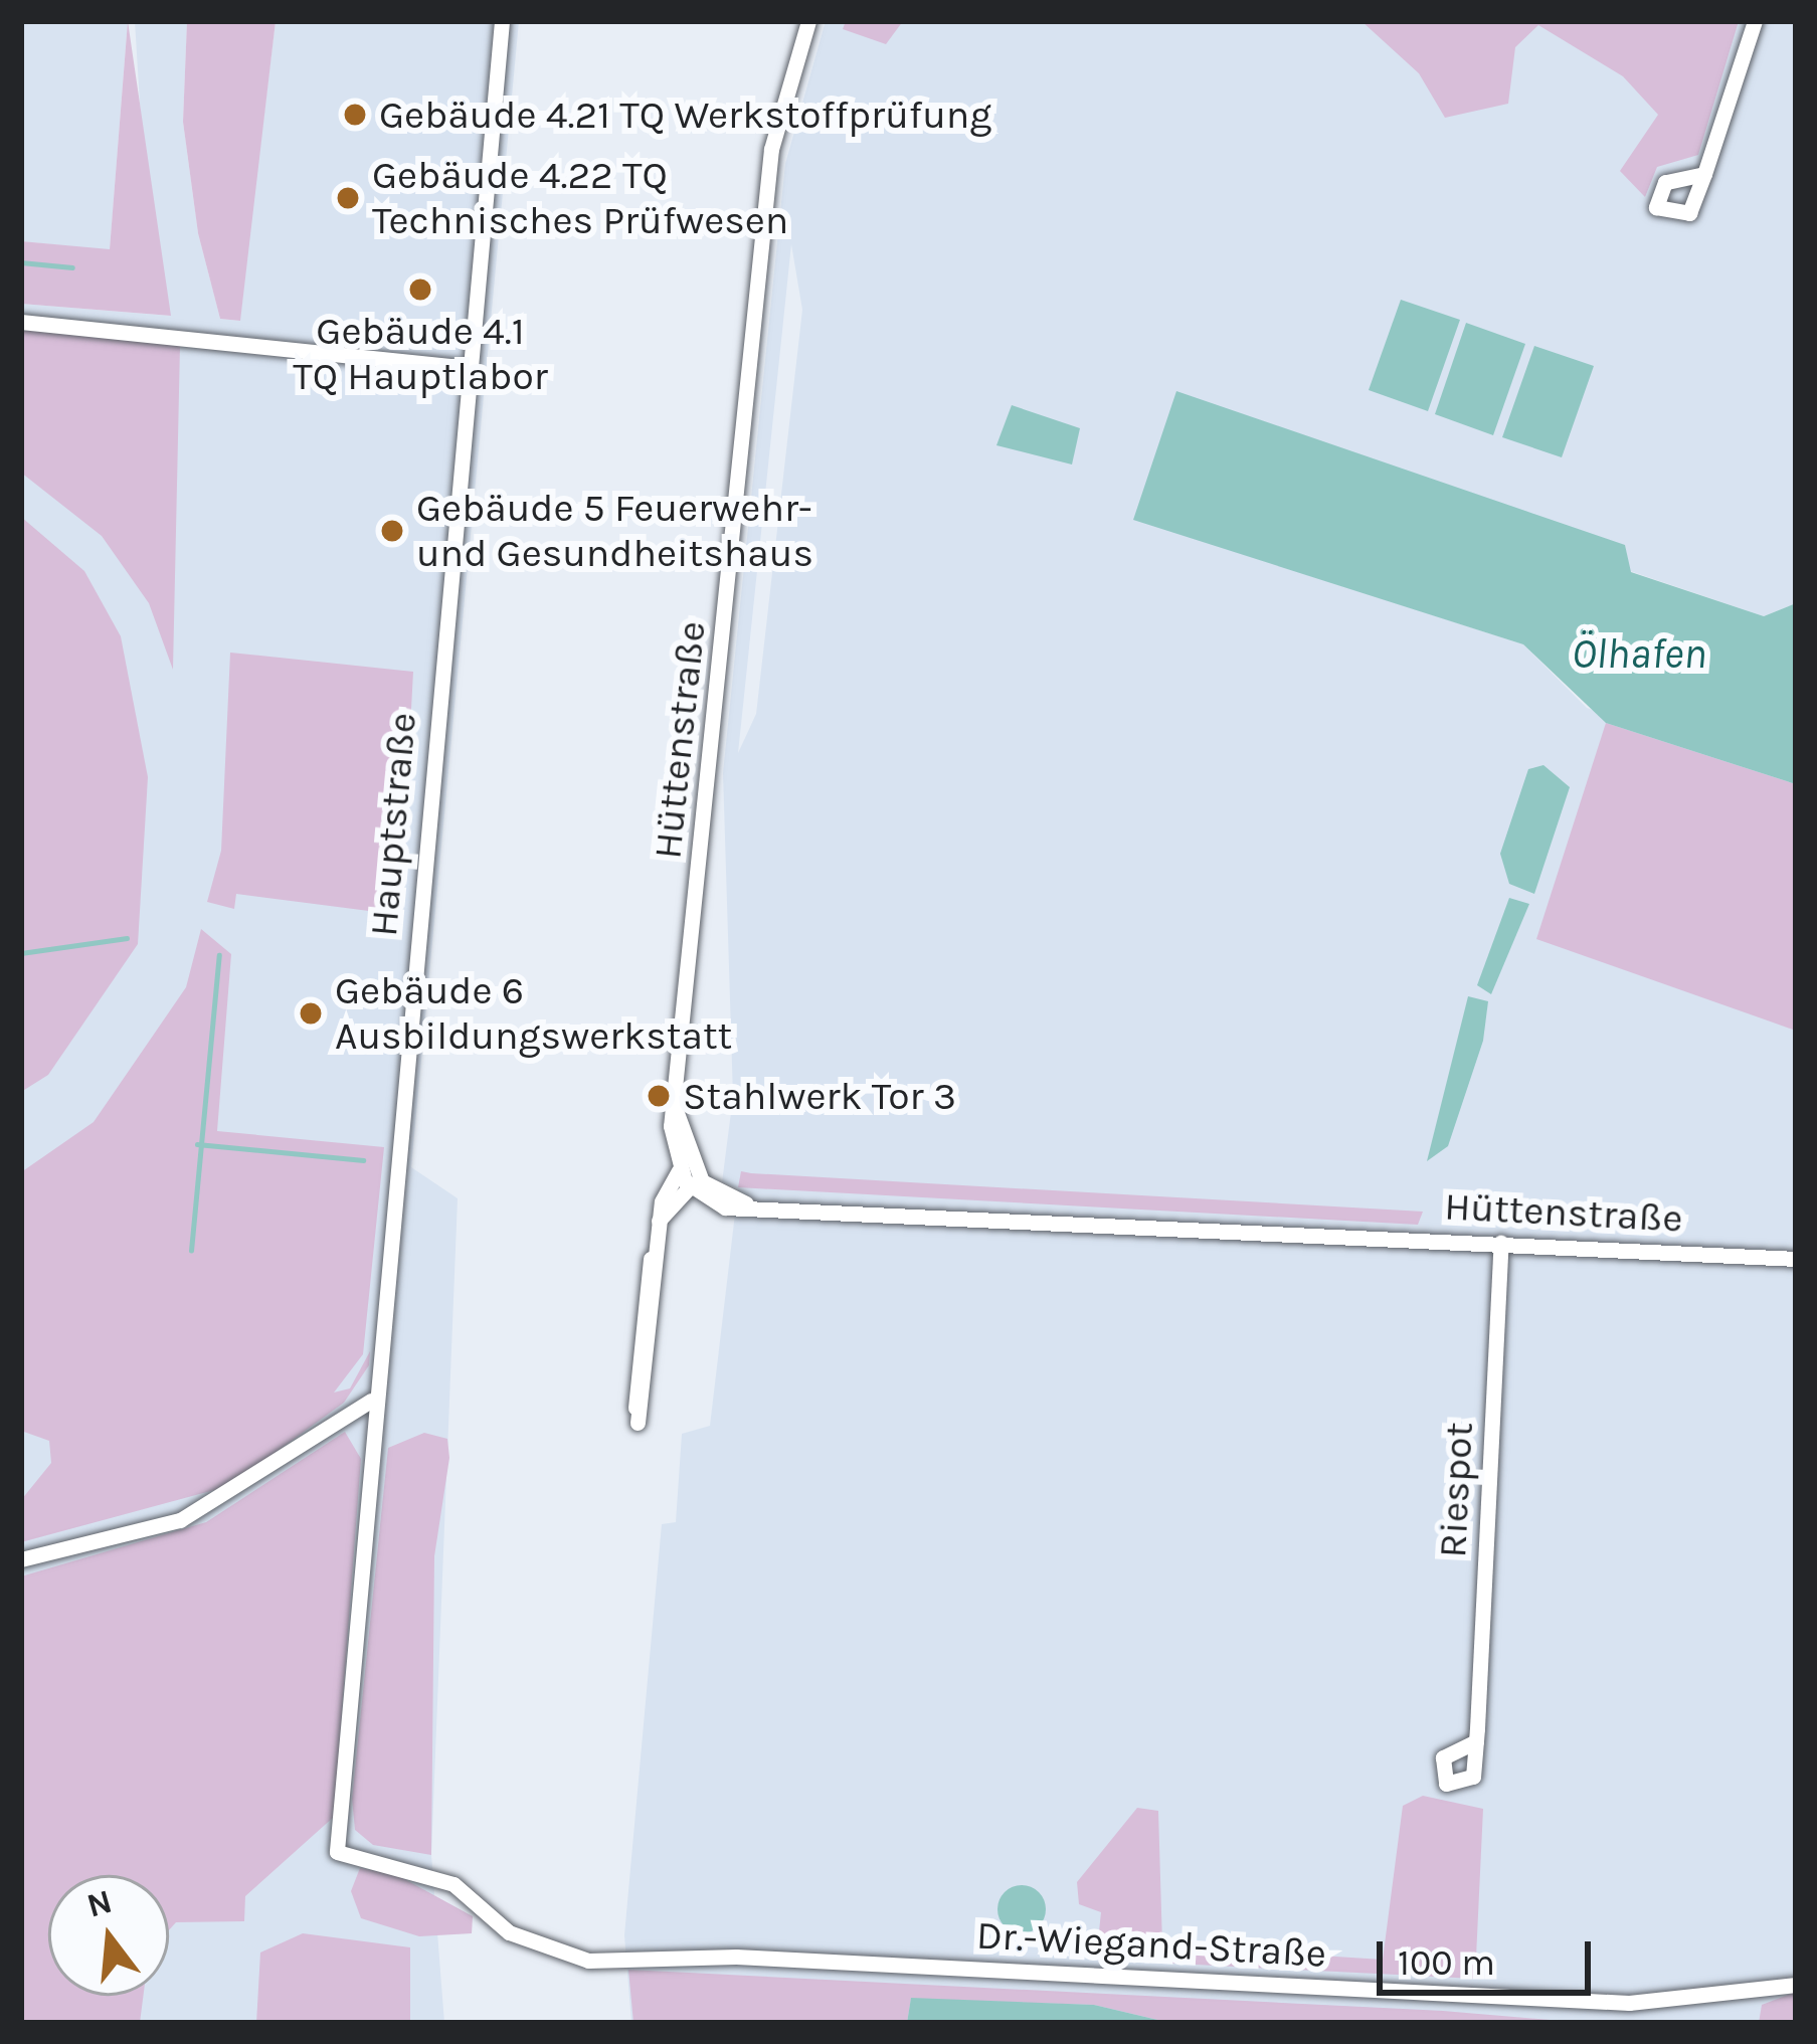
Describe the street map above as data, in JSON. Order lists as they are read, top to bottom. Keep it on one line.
{"streets":{"street":["Hüttenstraße","Hauptstraße","Riespot","Dr.-Wiegand-Straße"]},"crossings":[["Hüttenstraße","Riespot"],["Hauptstraße","Dr.-Wiegand-Straße"]],"water":["Ölhafen"],"places":["Gebäude 4.21 TQ Werkstoffprüfung","Gebäude 4.22 TQ Technisches Prüfwesen","Gebäude 4.1 TQ Hauptlabor","Gebäude 5 Feuerwehr- und Gesundheitshaus","Gebäude 6 Ausbildungswerkstatt","Stahlwerk Tor 3"],"scale_bar":"100 m","north":"top"}
